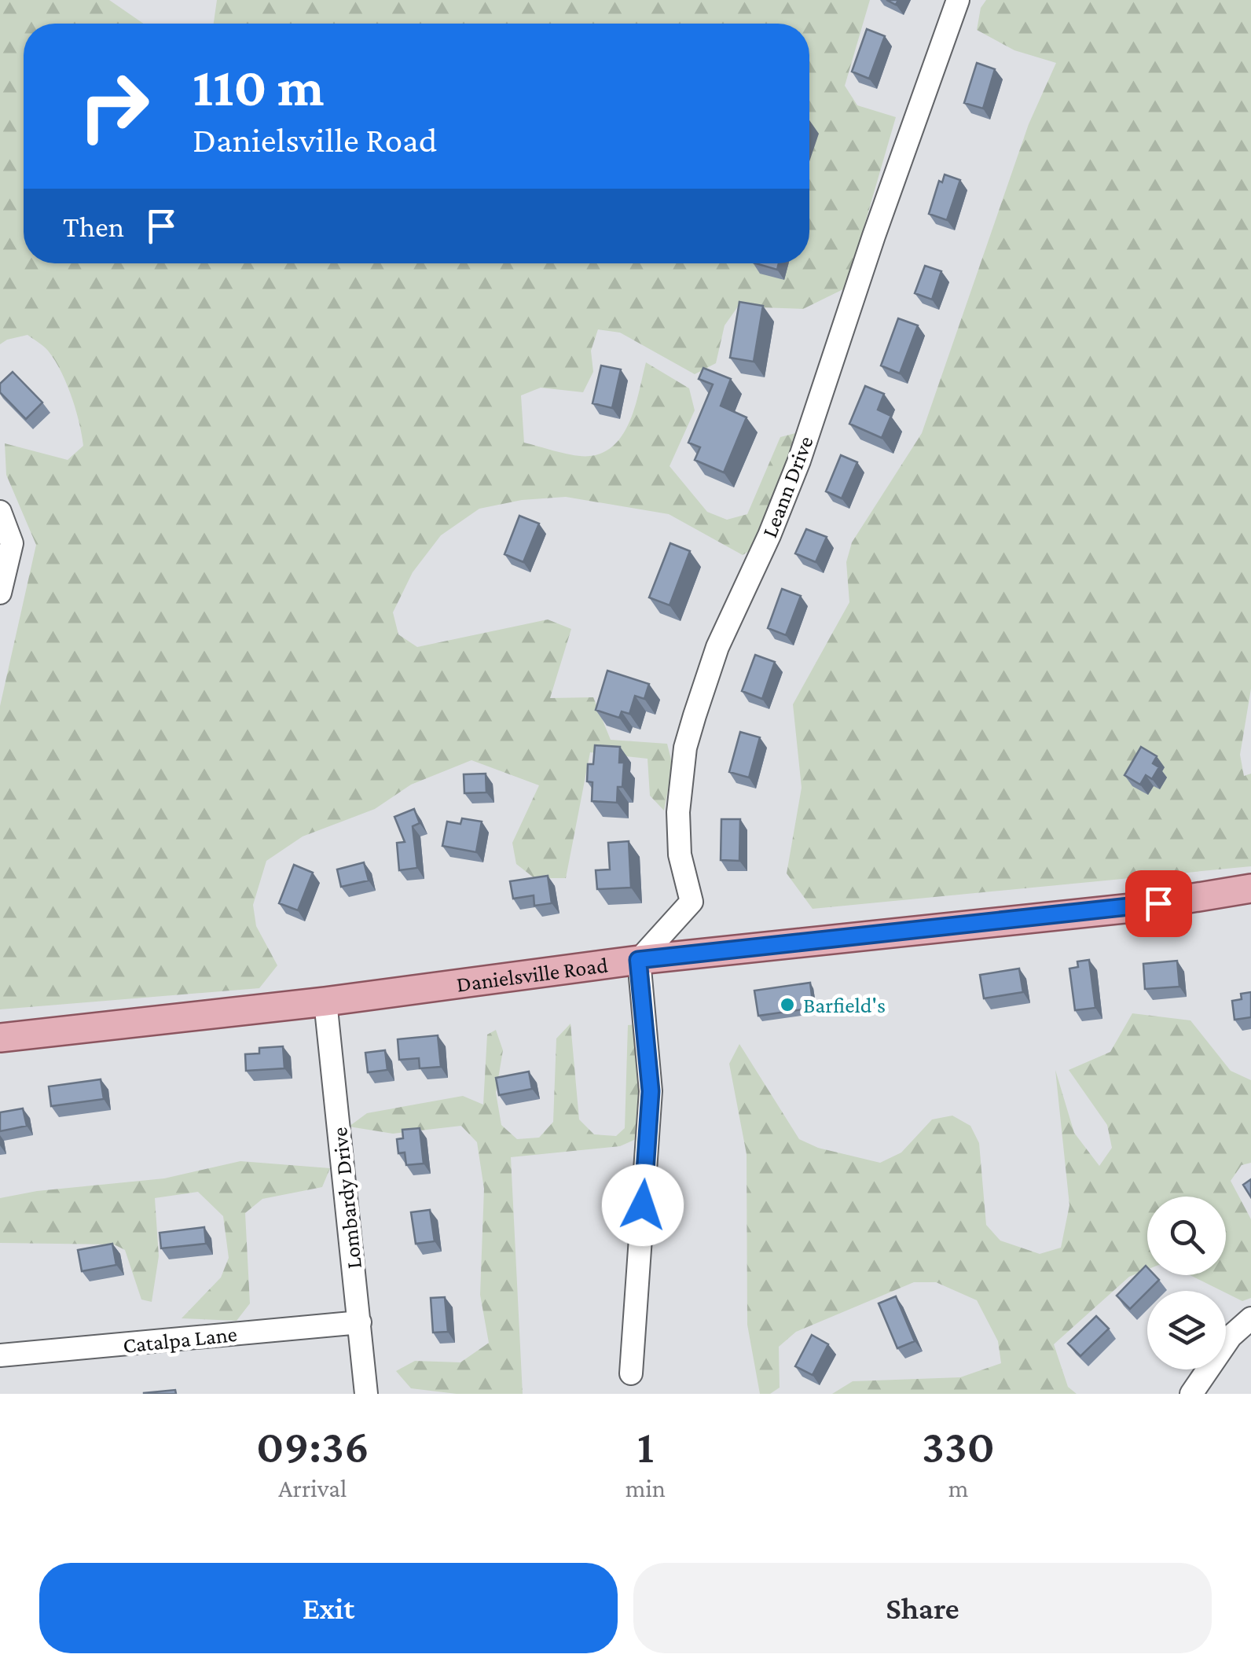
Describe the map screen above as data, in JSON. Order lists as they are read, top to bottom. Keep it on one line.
{"streets":{"main road":["Danielsville Road"],"street":["Leann Drive","Lombardy Drive","Catalpa Lane"]},"crossings":[["Leann Drive","Danielsville Road"],["Danielsville Road","Lombardy Drive"],["Lombardy Drive","Catalpa Lane"]],"places":["Barfield's"],"page":{"turn":["110 m","Danielsville Road"],"then":"Then","eta":["09:36","Arrival","1","min","330","m"],"buttons":["Exit","Share"]}}
